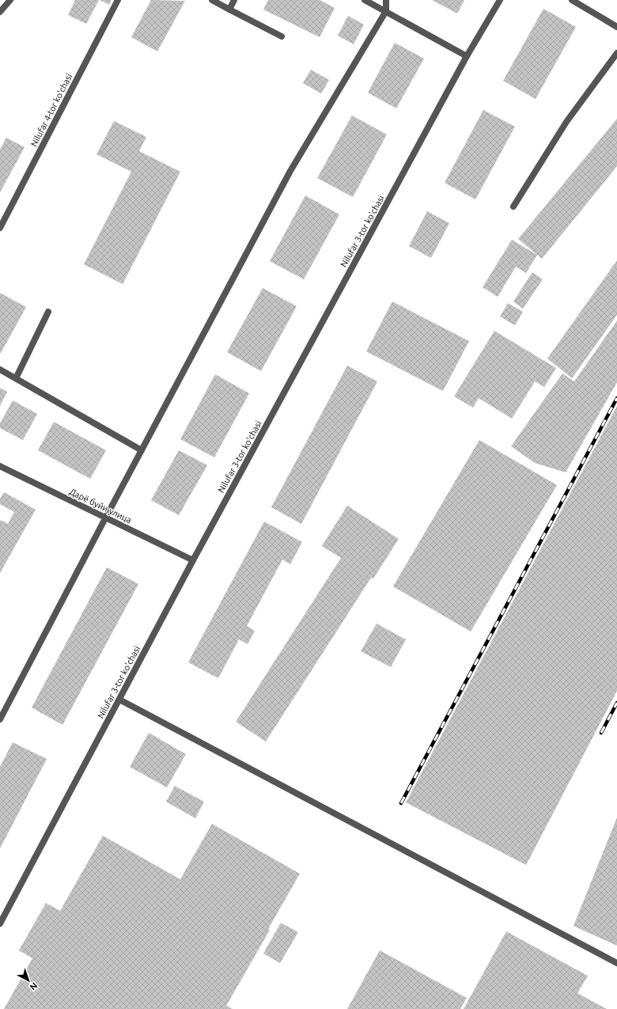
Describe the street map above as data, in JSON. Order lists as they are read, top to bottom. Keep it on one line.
{"streets":{"street":["Nilufar 4-tor ko'chasi","Nilufar 3-tor ko'chasi","Дарё буйи улица"]},"crossings":[["Nilufar 3-tor ko'chasi","Дарё буйи улица"]],"north":"bottom right"}
